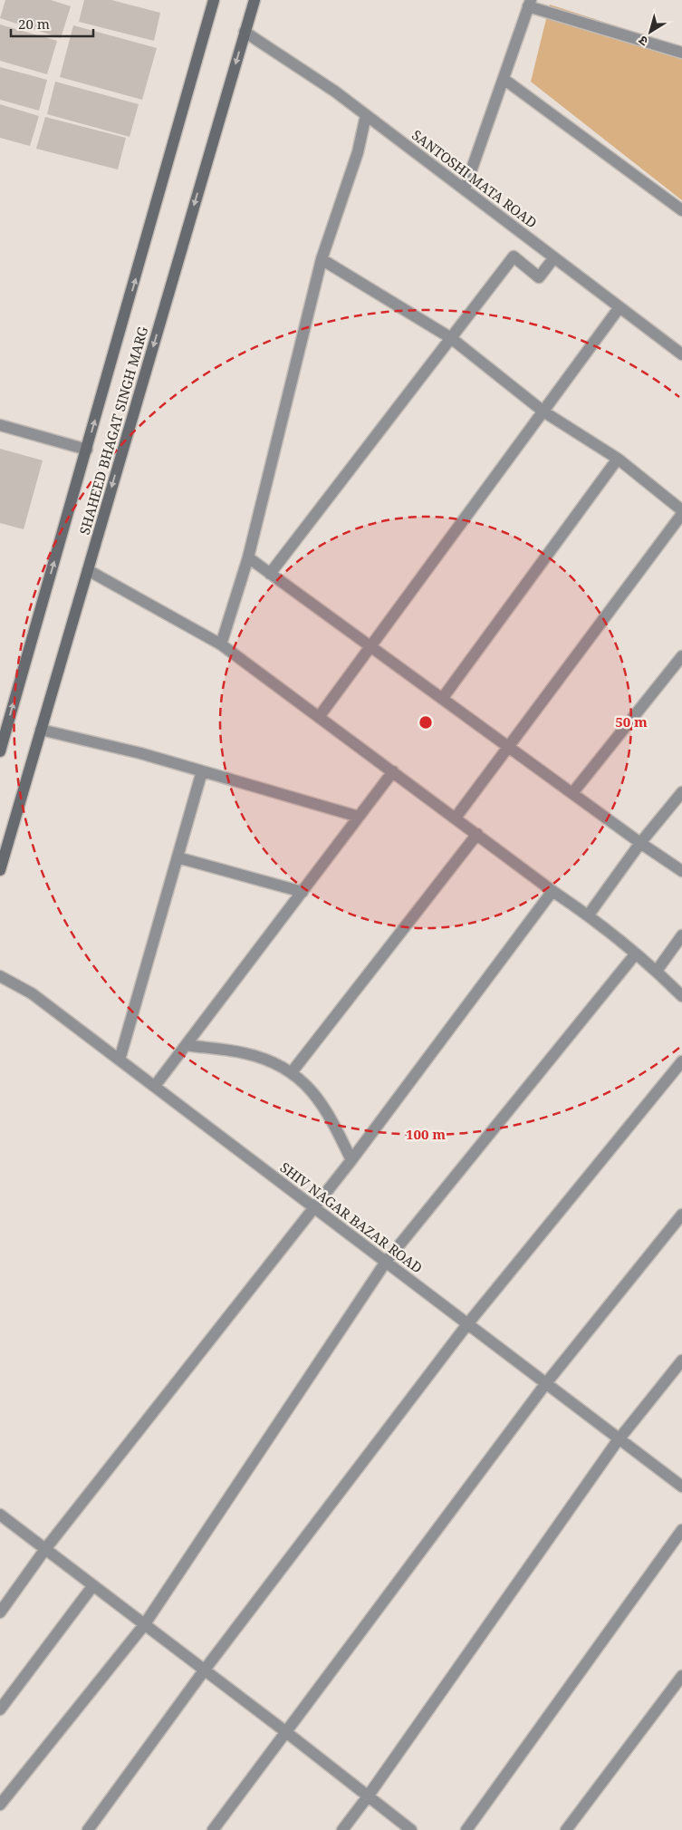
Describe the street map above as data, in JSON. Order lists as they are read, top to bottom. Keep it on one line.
{"streets":{"main road":["SHAHEED BHAGAT SINGH MARG"],"street":["SANTOSHI MATA ROAD","SHIV NAGAR BAZAR ROAD"]},"crossings":[["SANTOSHI MATA ROAD","SHAHEED BHAGAT SINGH MARG"]],"scale_bar":"20 m","north":"bottom left","rings":["50 m","100 m"]}
